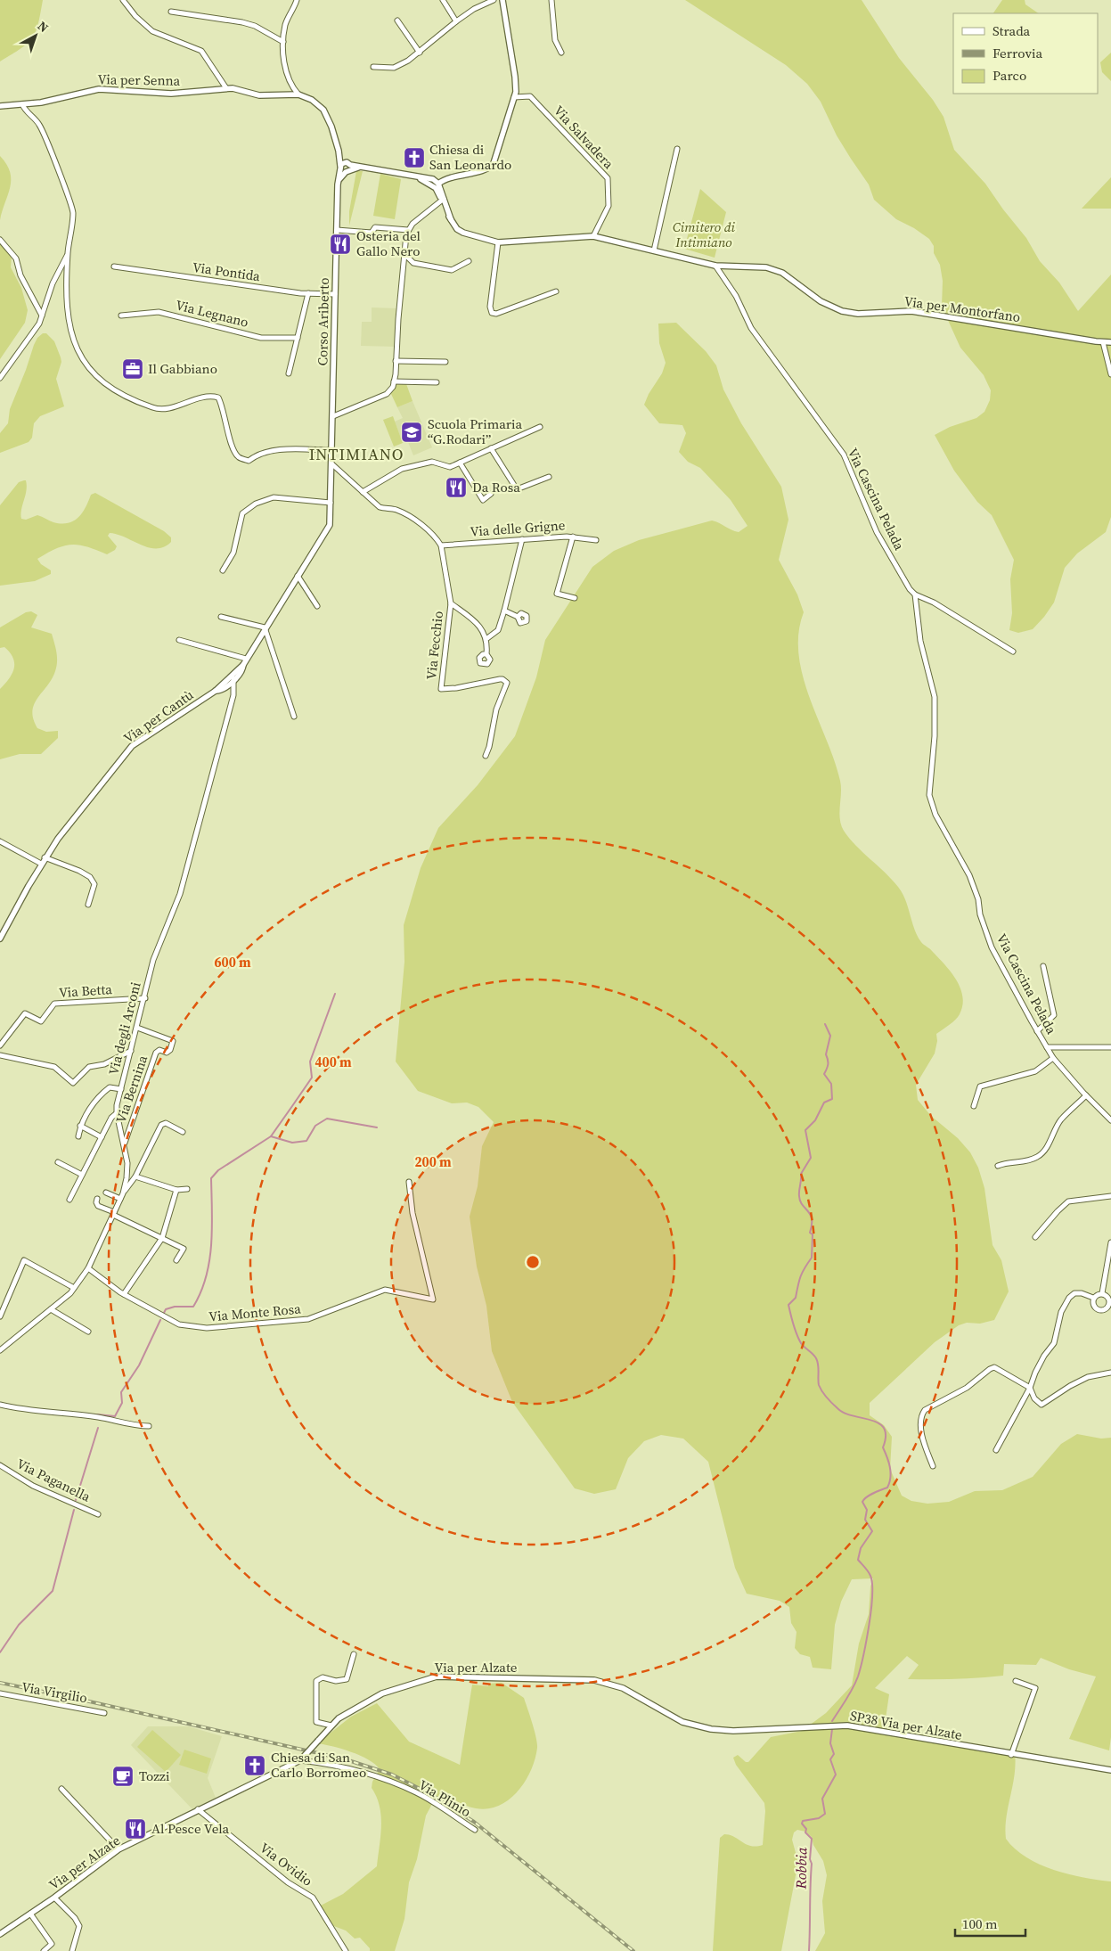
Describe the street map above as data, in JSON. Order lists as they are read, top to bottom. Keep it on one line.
{"streets":{"street":["Via per Senna","Via Salvadera","Via Pontida","Via per Montorfano","Via Legnano","Corso Ariberto","Via Cascina Pelada","Via delle Grigne","Via Fecchio","Via per Cantù","Via Betta","Via degli Arconi","Via Bernina","Via Monte Rosa","Via Paganella","Via per Alzate","Via Virgilio","SP38 Via per Alzate","Via Plinio","Via Ovidio"]},"crossings":[["Via Salvadera","Via per Montorfano"],["Via Pontida","Corso Ariberto"],["Via per Montorfano","Via Cascina Pelada"],["Corso Ariberto","Via per Cantù"],["Via delle Grigne","Via Fecchio"],["Via per Cantù","Via degli Arconi"],["Via Betta","Via degli Arconi"],["Via degli Arconi","Via Bernina"],["Via degli Arconi","Via Monte Rosa"],["Via per Alzate","SP38 Via per Alzate"],["Via per Alzate","Via Plinio"],["Via per Alzate","Via Ovidio"]],"districts":["INTIMIANO"],"water":["Robbia"],"parks":["Cimitero di Intimiano"],"places":{"church":["Chiesa di San Leonardo","Chiesa di San Carlo Borromeo"],"restaurant":["Osteria del Gallo Nero","Da Rosa","Al Pesce Vela"],"office":["Il Gabbiano"],"school or university":["Scuola Primaria “G.Rodari”"],"cafe":["Tozzi"]},"legend":["Strada","Ferrovia","Parco"],"scale_bar":"100 m","north":"top right","rings":["600 m","400 m","200 m"]}
